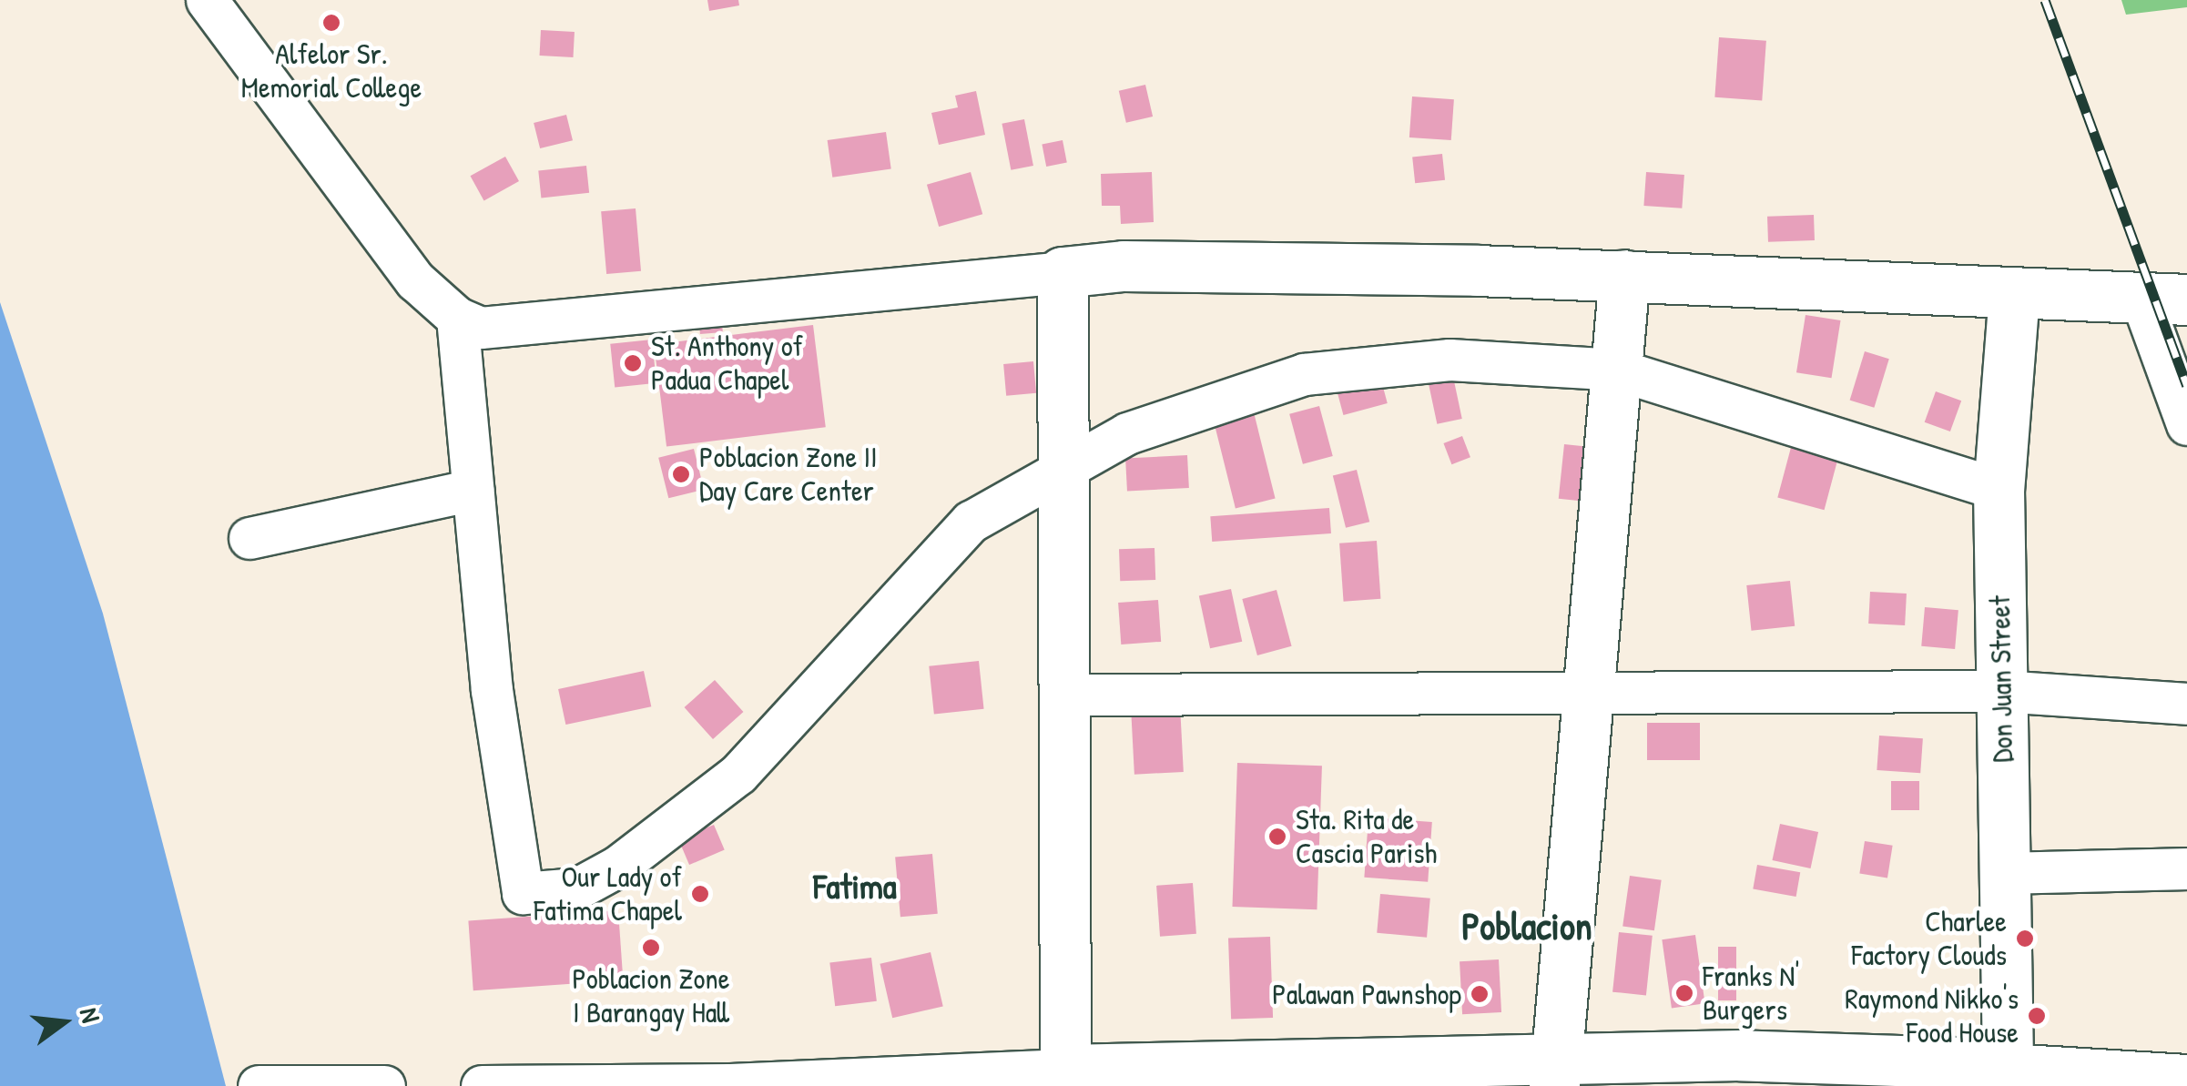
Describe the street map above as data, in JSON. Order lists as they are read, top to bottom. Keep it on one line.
{"streets":{"street":["Don Juan Street"]},"districts":["Fatima","Poblacion"],"places":["Alfelor Sr. Memorial College","St. Anthony of Padua Chapel","Poblacion Zone II Day Care Center","Sta. Rita de Cascia Parish","Our Lady of Fatima Chapel","Charlee Factory Clouds","Poblacion Zone I Barangay Hall","Franks N' Burgers","Palawan Pawnshop","Raymond Nikko's Food House"],"north":"right"}
